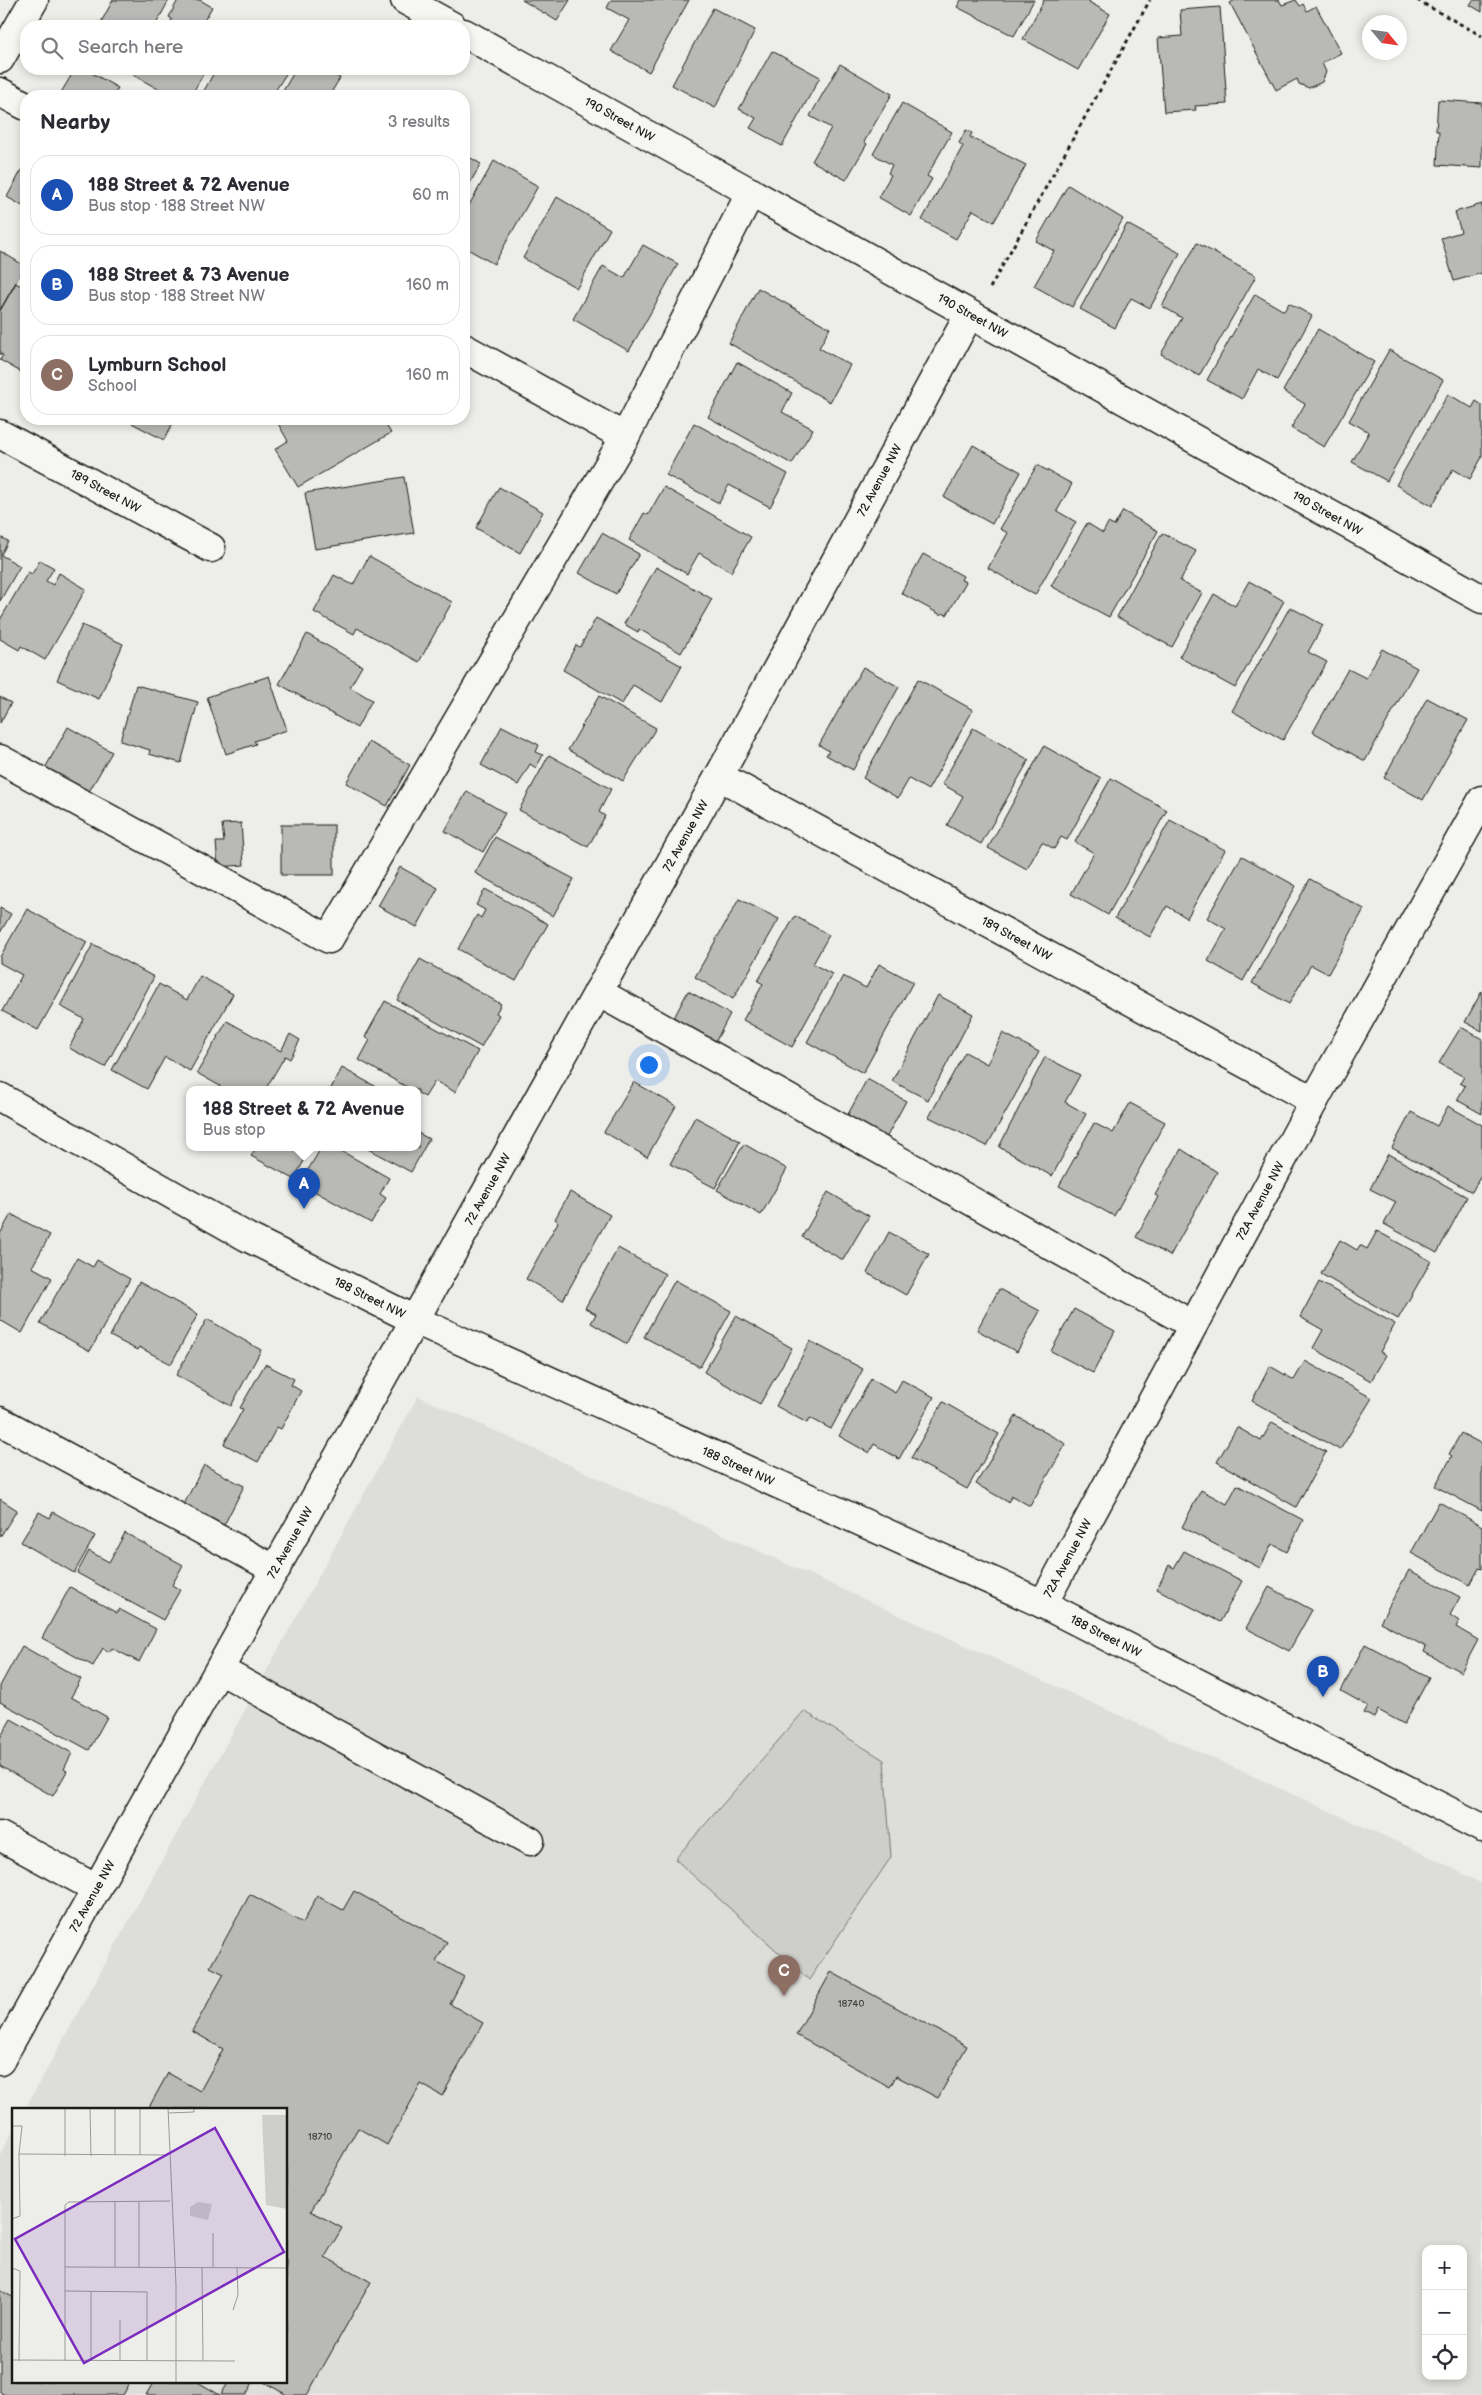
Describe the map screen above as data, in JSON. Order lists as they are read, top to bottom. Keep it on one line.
{"streets":{"street":["190 Street NW","72 Avenue NW","189 Street NW","72A Avenue NW","188 Street NW"]},"crossings":[["190 Street NW","72 Avenue NW"],["72 Avenue NW","189 Street NW"],["72 Avenue NW","188 Street NW"],["189 Street NW","72A Avenue NW"],["72A Avenue NW","188 Street NW"]],"house_numbers":["18740","18710"],"north":"bottom right","page":{"search":"Search here","heading":["Nearby","3 results"],"list":[{"mark":"A","name":"188 Street & 72 Avenue","note":"Bus stop · 188 Street NW","value":"60 m"},{"mark":"B","name":"188 Street & 73 Avenue","note":"Bus stop · 188 Street NW","value":"160 m"},{"mark":"C","name":"Lymburn School","note":"School","value":"160 m"}],"popup":["188 Street & 72 Avenue","Bus stop"],"pins":["A","B","C"],"map_buttons":["+","−"]}}
